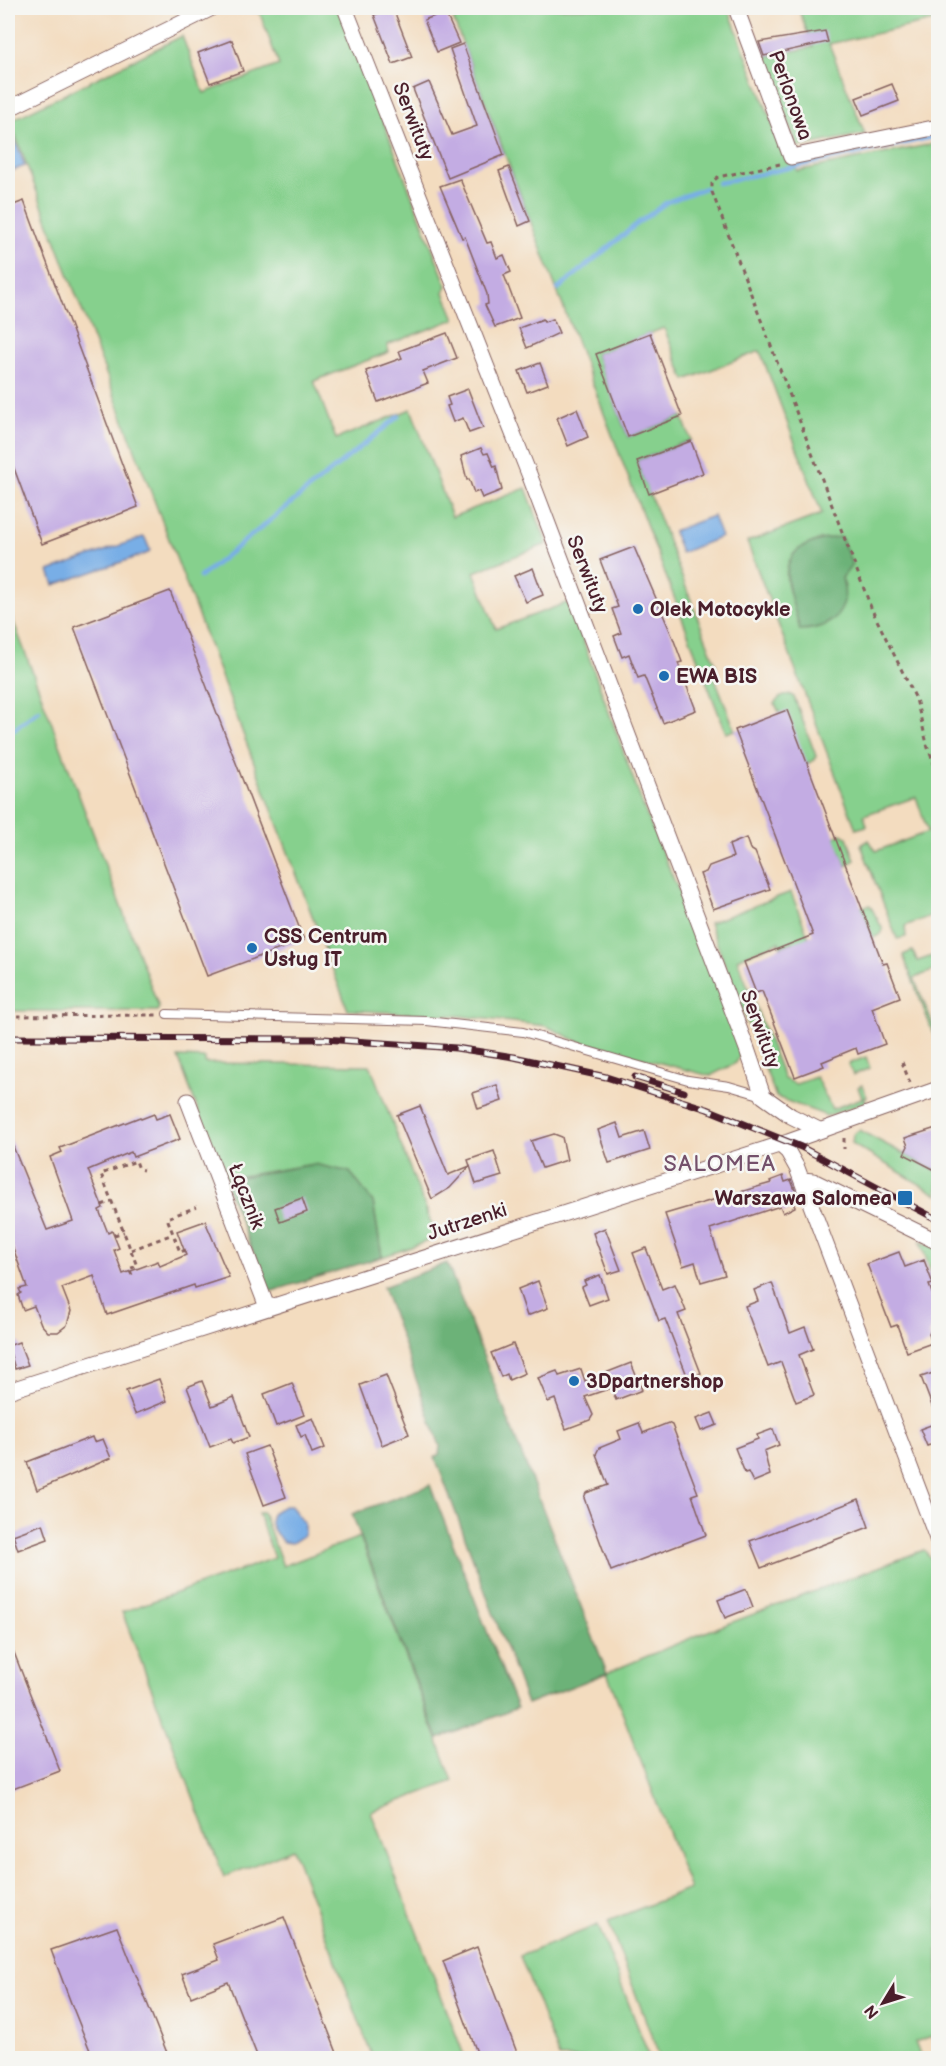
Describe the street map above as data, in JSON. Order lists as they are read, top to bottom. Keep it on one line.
{"streets":{"street":["Perlonowa","Serwituty","Łącznik","Jutrzenki"]},"crossings":[["Serwituty","Jutrzenki"],["Łącznik","Jutrzenki"]],"districts":["SALOMEA"],"places":{"other":["Olek Motocykle","EWA BIS","CSS Centrum Usług IT","3Dpartnershop"],"transit":["Warszawa Salomea"]},"north":"bottom left"}
